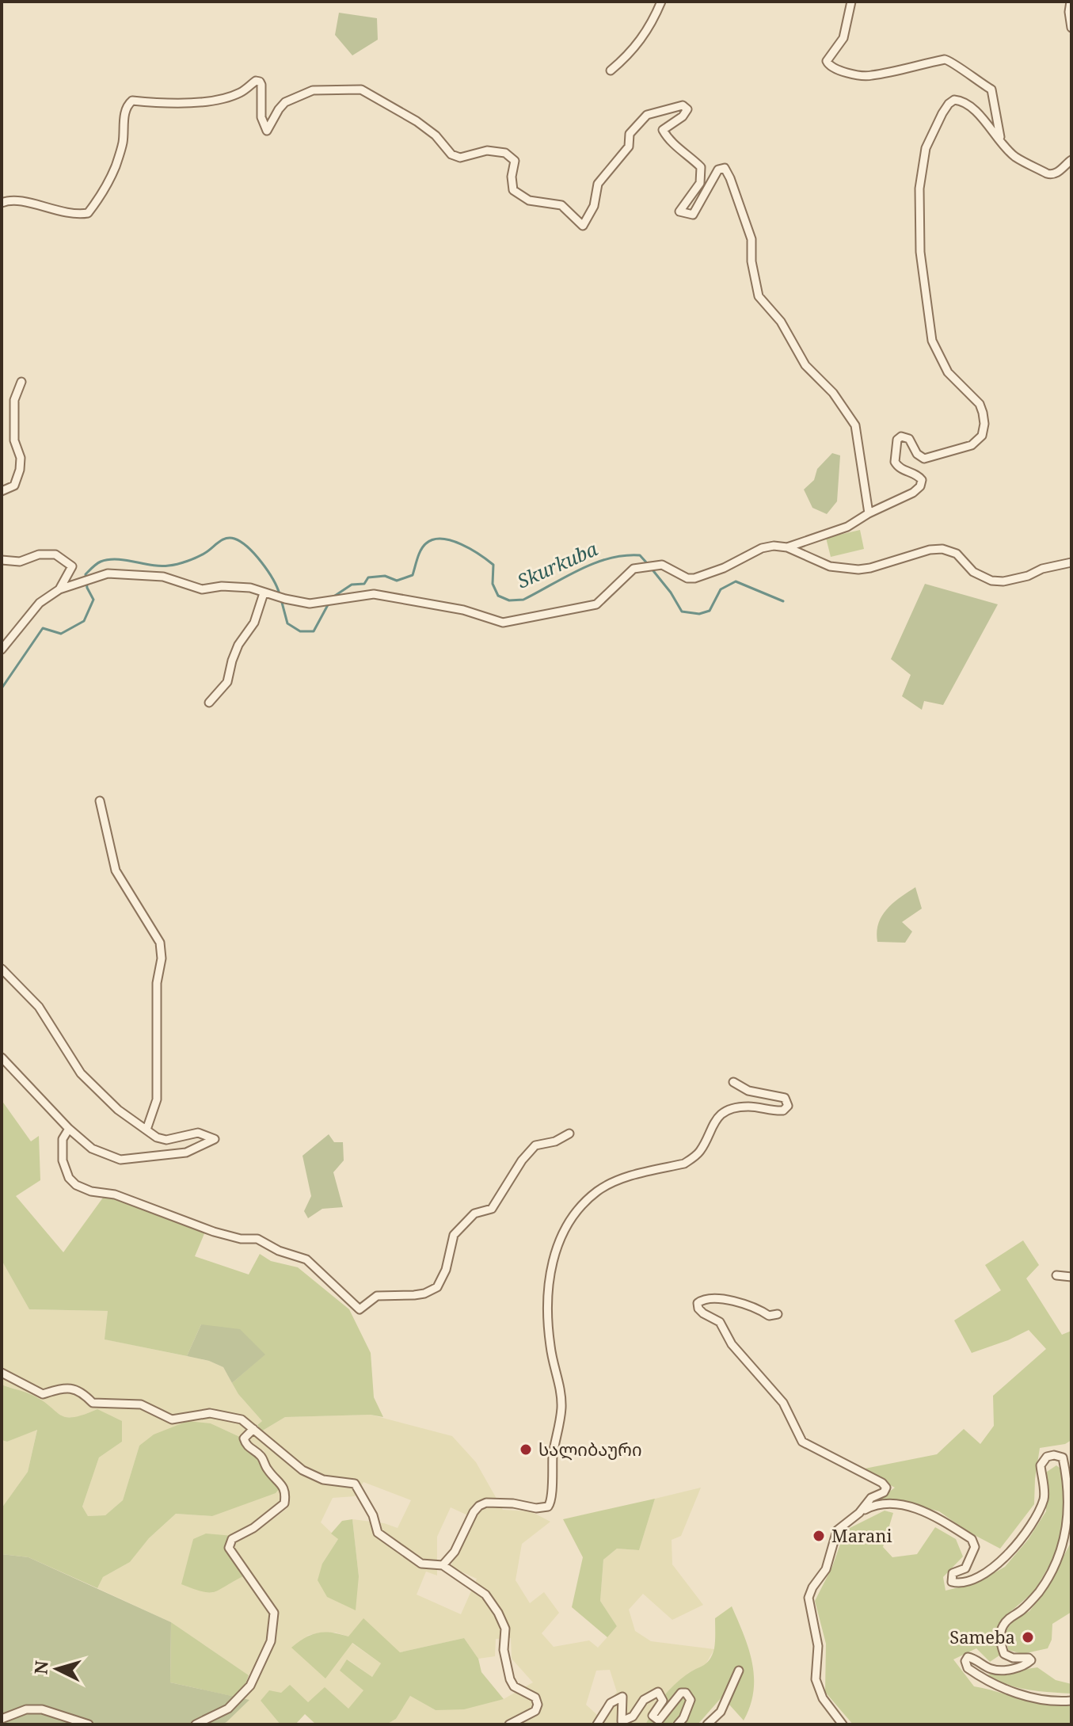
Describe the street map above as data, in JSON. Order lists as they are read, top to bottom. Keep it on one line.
{"water":["Skurkuba"],"places":["სალიბაური","Marani","Sameba"],"north":"left"}
